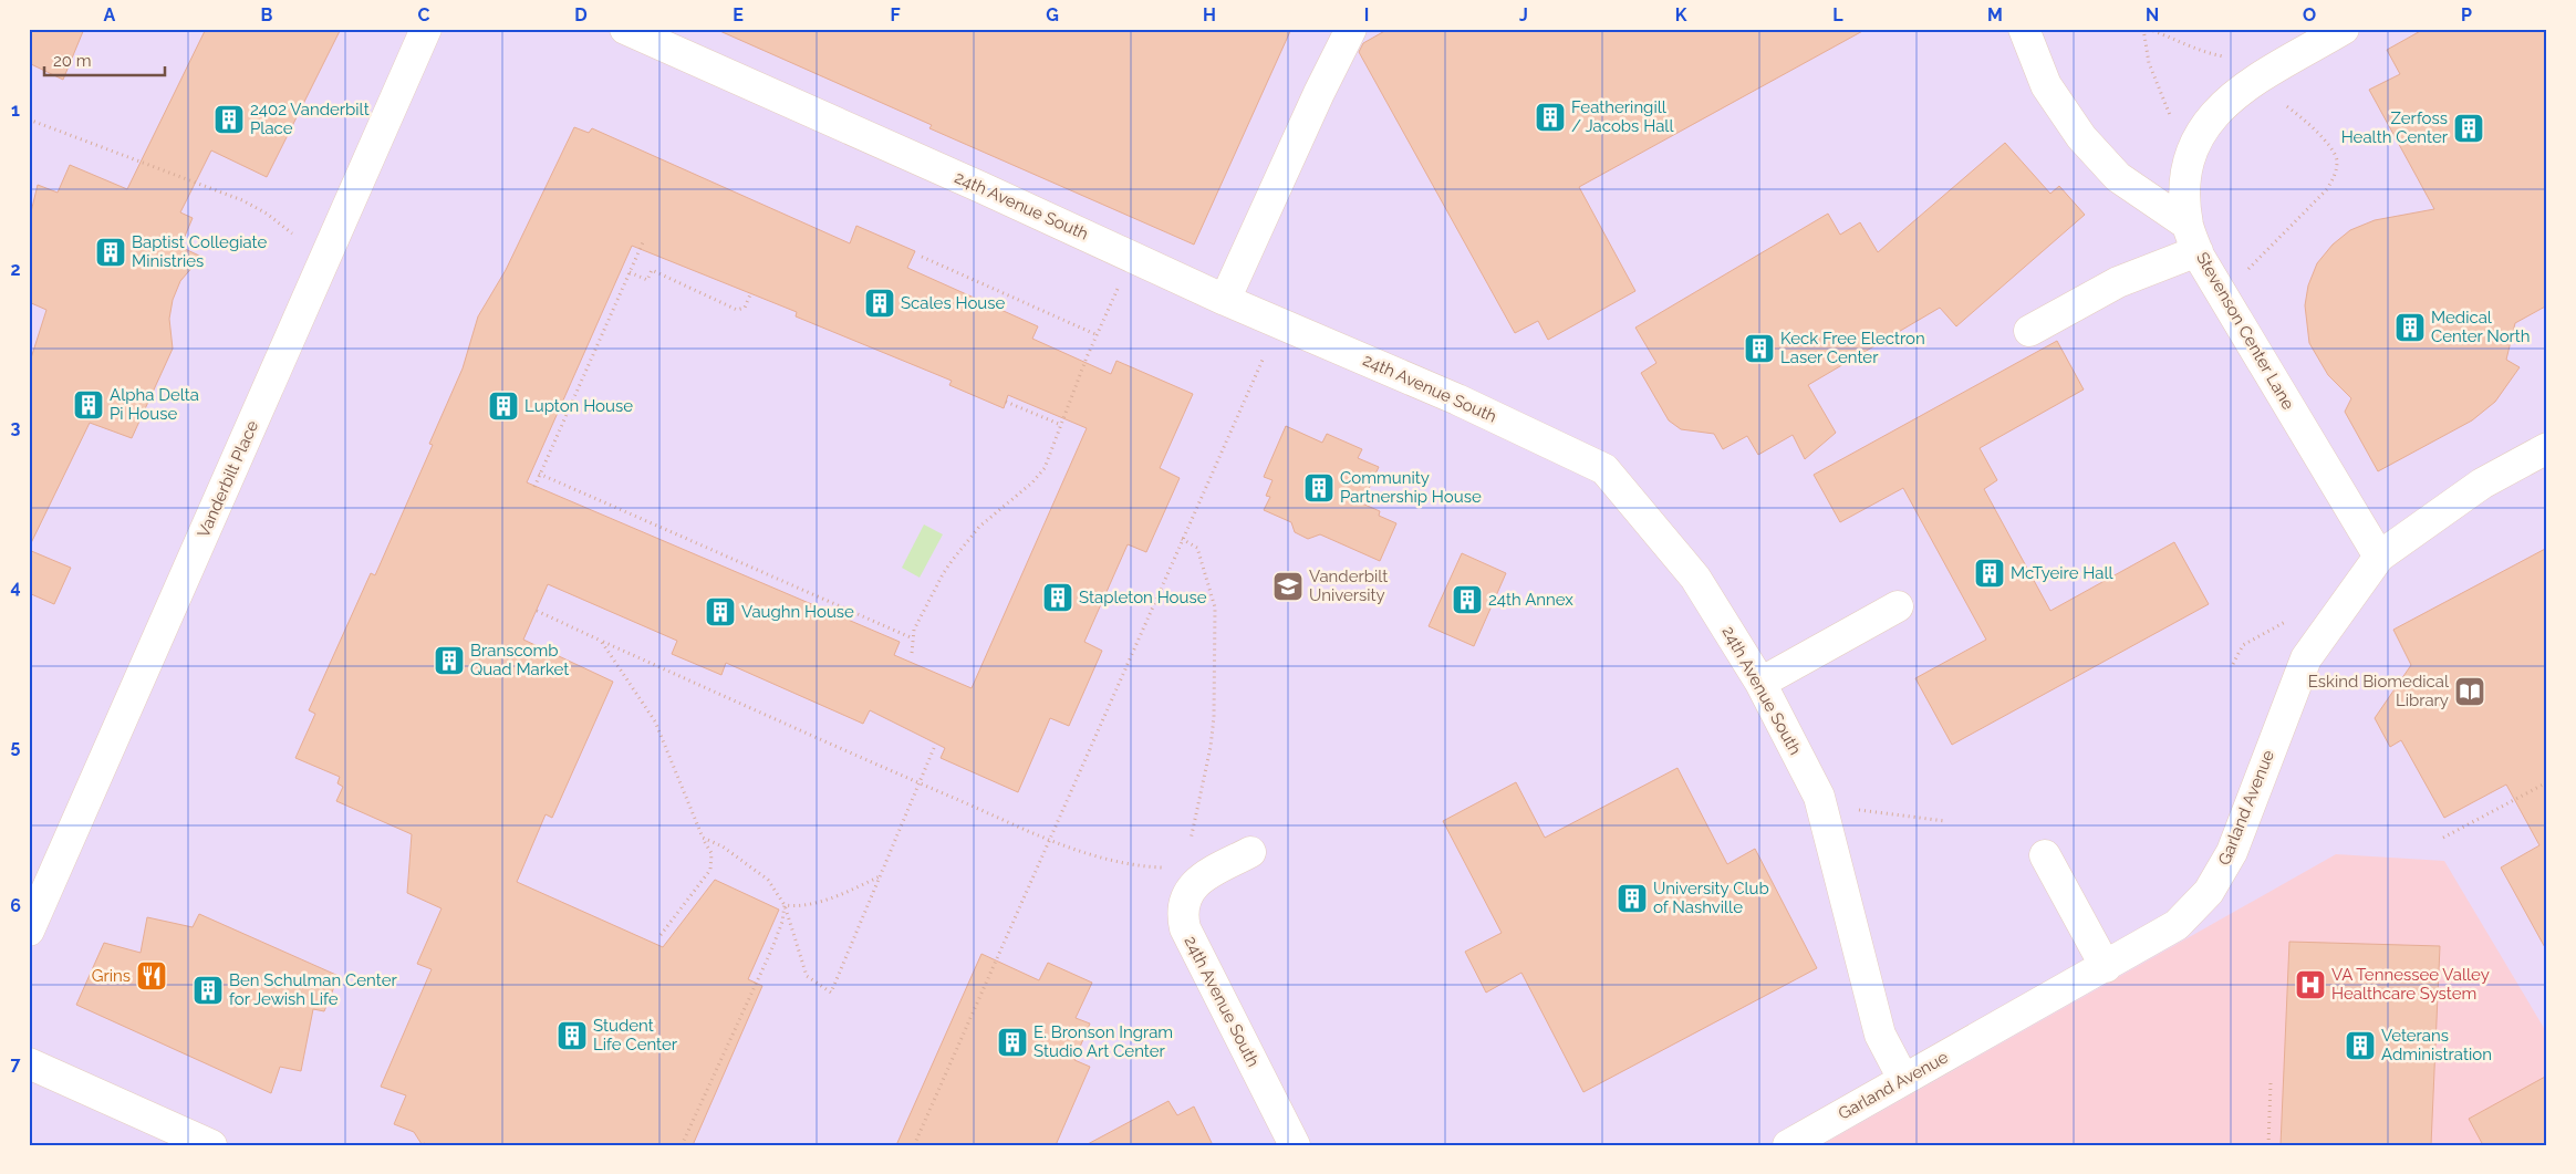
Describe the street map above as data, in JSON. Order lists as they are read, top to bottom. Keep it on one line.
{"streets":{"street":["24th Avenue South","Stevenson Center Lane","Vanderbilt Place","Garland Avenue"]},"crossings":[["24th Avenue South","Garland Avenue"],["Stevenson Center Lane","Garland Avenue"]],"places":{"building":["Featheringill / Jacobs Hall","2402 Vanderbilt Place","Zerfoss Health Center","Baptist Collegiate Ministries","Scales House","Medical Center North","Keck Free Electron Laser Center","Alpha Delta Pi House","Lupton House","Community Partnership House","McTyeire Hall","Stapleton House","24th Annex","Vaughn House","Branscomb Quad Market","University Club of Nashville","Ben Schulman Center for Jewish Life","Student Life Center","E. Bronson Ingram Studio Art Center","Veterans Administration"],"school or university":["Vanderbilt University"],"library":["Eskind Biomedical Library"],"restaurant":["Grins"],"hospital":["VA Tennessee Valley Healthcare System"]},"scale_bar":"20 m","grid":{"columns":["A","B","C","D","E","F","G","H","I","J","K","L","M","N","O","P"],"rows":["1","2","3","4","5","6","7"]}}
